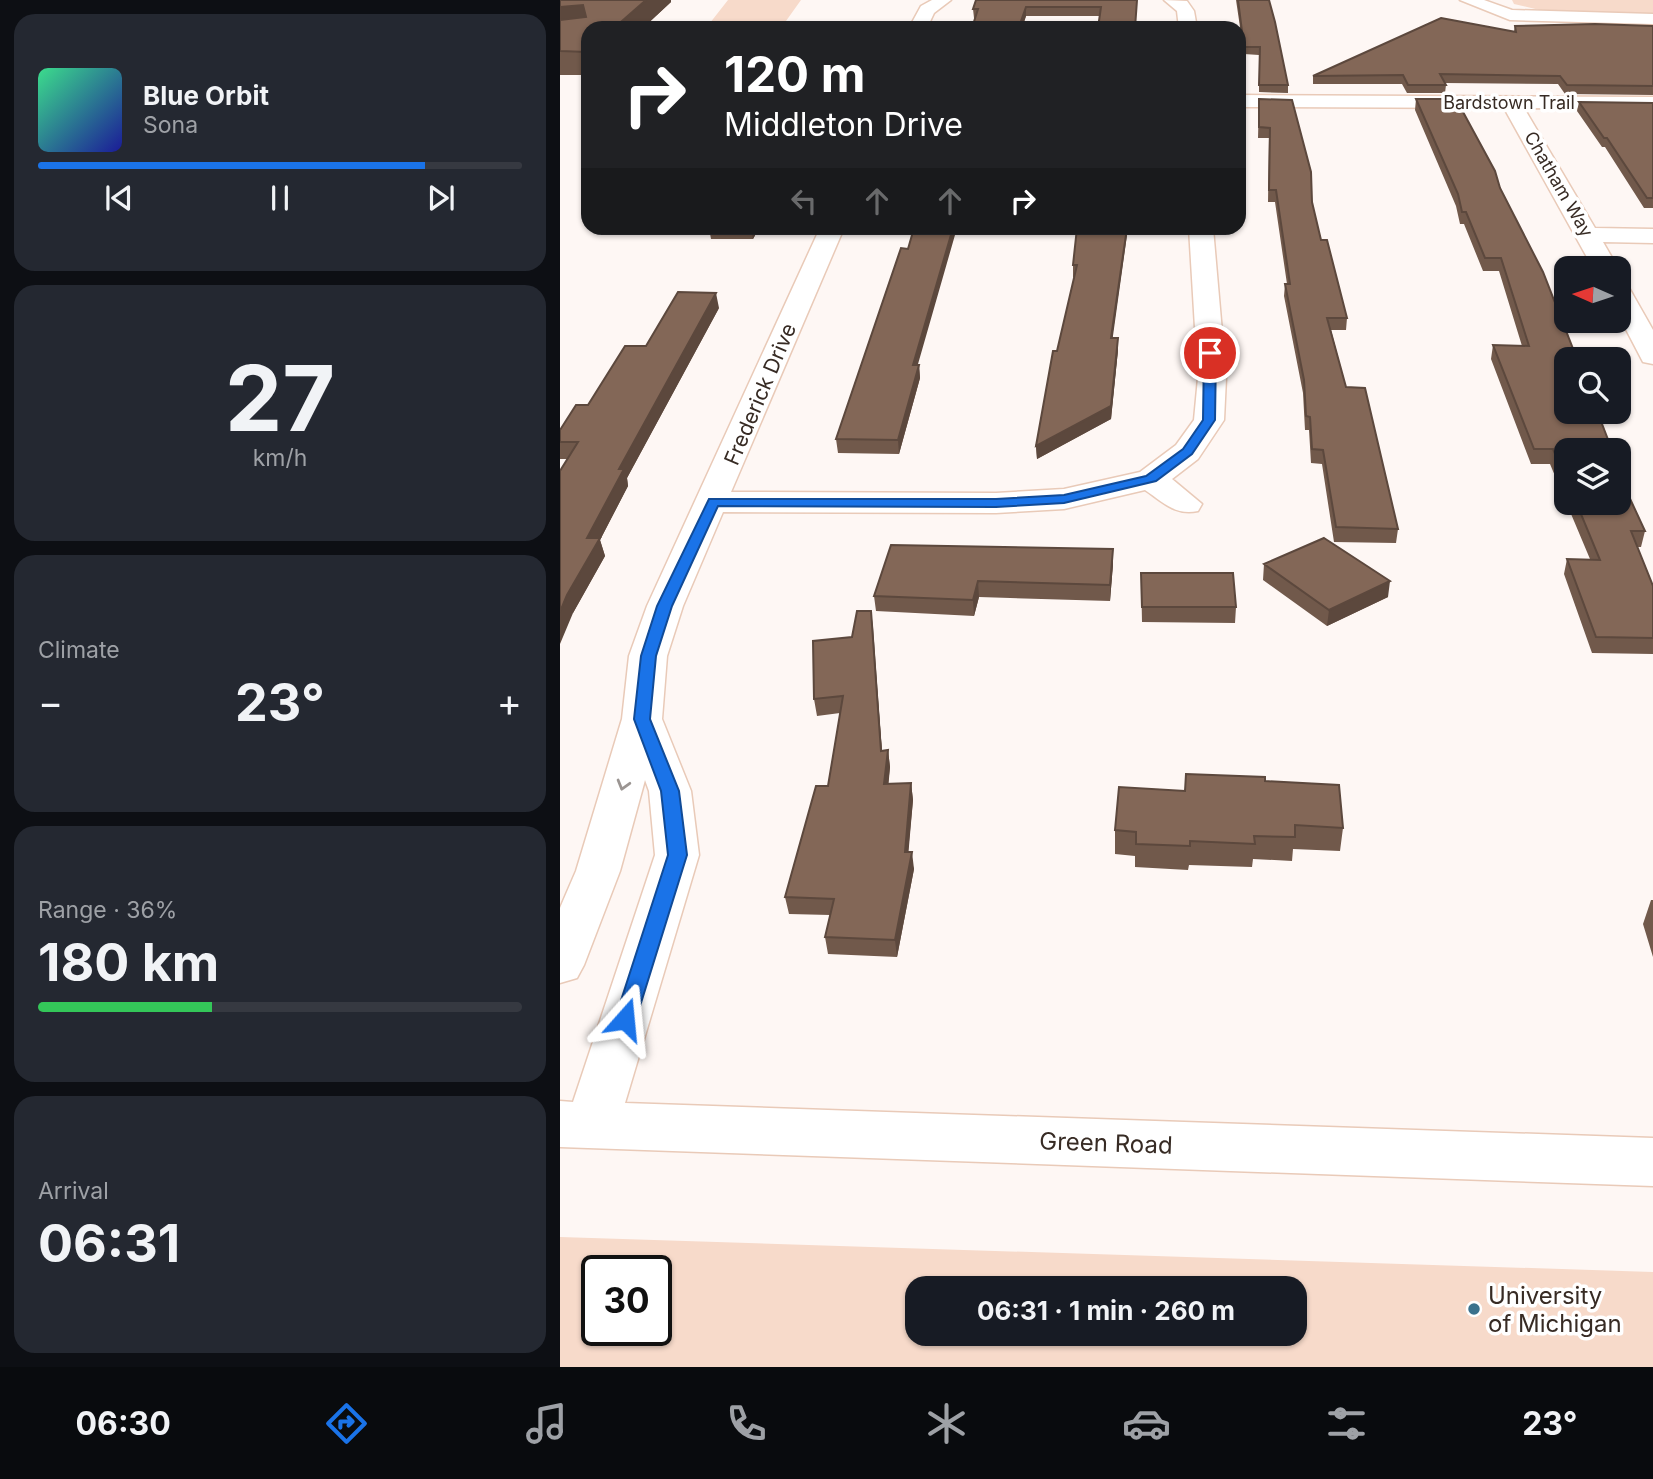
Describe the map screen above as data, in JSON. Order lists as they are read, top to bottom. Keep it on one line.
{"streets":{"street":["Bardstown Trail","Chatham Way","Frederick Drive","Green Road"]},"crossings":[["Bardstown Trail","Chatham Way"],["Frederick Drive","Green Road"]],"places":["University of Michigan"],"north":"left","page":{"turn":["120 m","Middleton Drive"],"song":["Blue Orbit","Sona"],"tile":[["27","km/h"],"Climate",["Range · 36%","180 km"],["Arrival","06:31"]],"heat":["−","23°","+"],"limit":"30","trip":"06:31 · 1 min · 260 m","tabs":["06:30","23°"]}}
